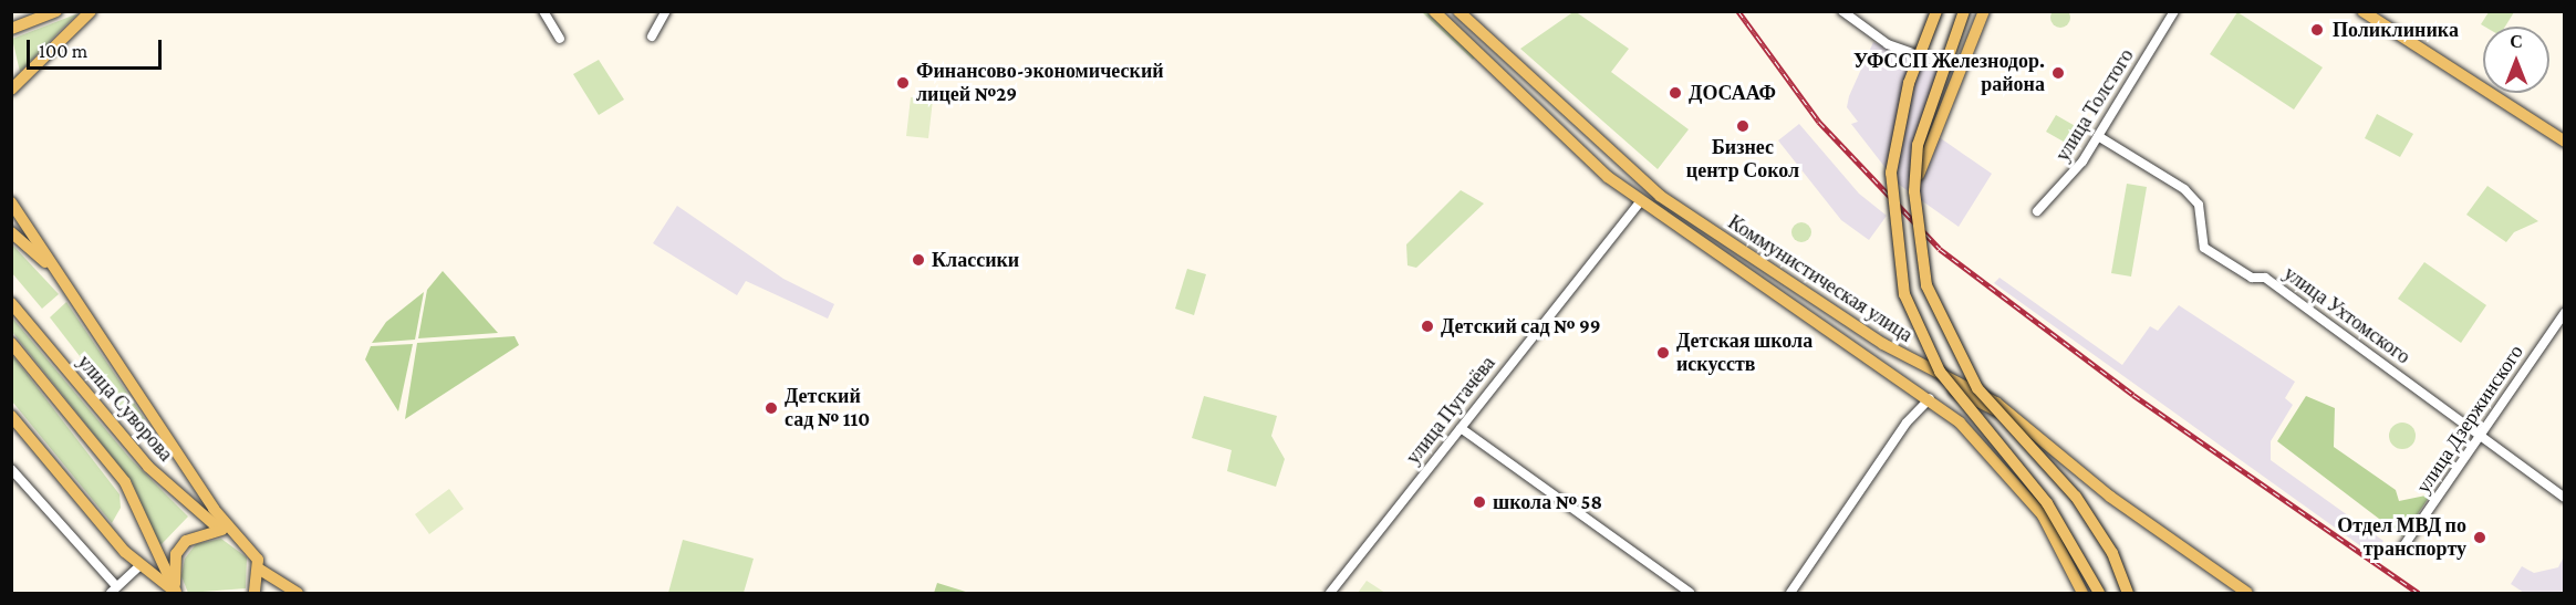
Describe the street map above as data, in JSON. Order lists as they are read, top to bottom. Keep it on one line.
{"streets":{"main road":["Коммунистическая улица","улица Суворова","улица Пугачёва"],"street":["улица Толстого","улица Ухтомского","улица Дзержинского"]},"crossings":[["улица Толстого","улица Ухтомского"],["Коммунистическая улица","улица Пугачёва"],["улица Ухтомского","улица Дзержинского"]],"places":["Поликлиника","УФССП Железнодор. района","Финансово-экономический лицей №29","ДОСААФ","Бизнес центр Сокол","Классики","Детский сад № 99","Детская школа искусств","Детский сад № 110","школа № 58","Отдел МВД по транспорту"],"scale_bar":"100 m","north":"top"}
